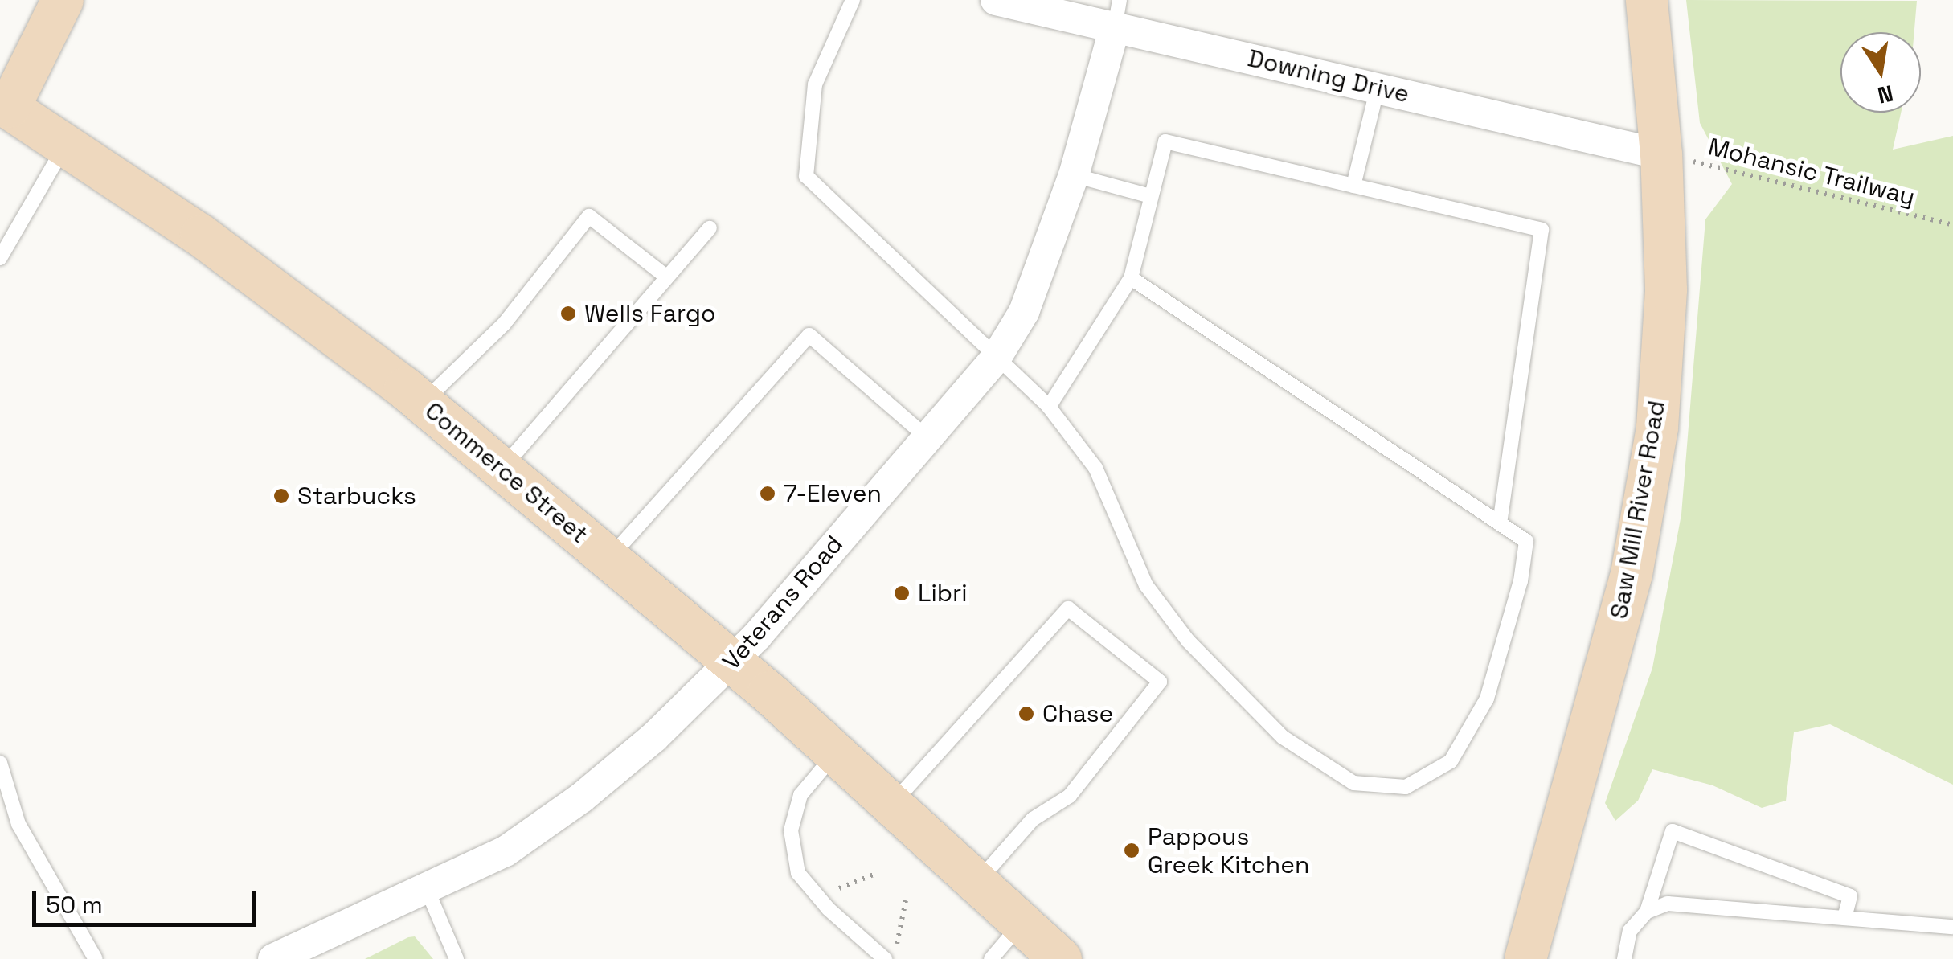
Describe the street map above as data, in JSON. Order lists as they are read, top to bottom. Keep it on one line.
{"streets":{"street":["Downing Drive","Commerce Street","Saw Mill River Road","Veterans Road"],"path":["Mohansic Trailway"]},"crossings":[["Downing Drive","Mohansic Trailway"],["Downing Drive","Saw Mill River Road"],["Downing Drive","Veterans Road"],["Mohansic Trailway","Saw Mill River Road"],["Commerce Street","Veterans Road"]],"places":["Wells Fargo","7-Eleven","Starbucks","Libri","Chase","Pappous Greek Kitchen"],"scale_bar":"50 m","north":"bottom"}
